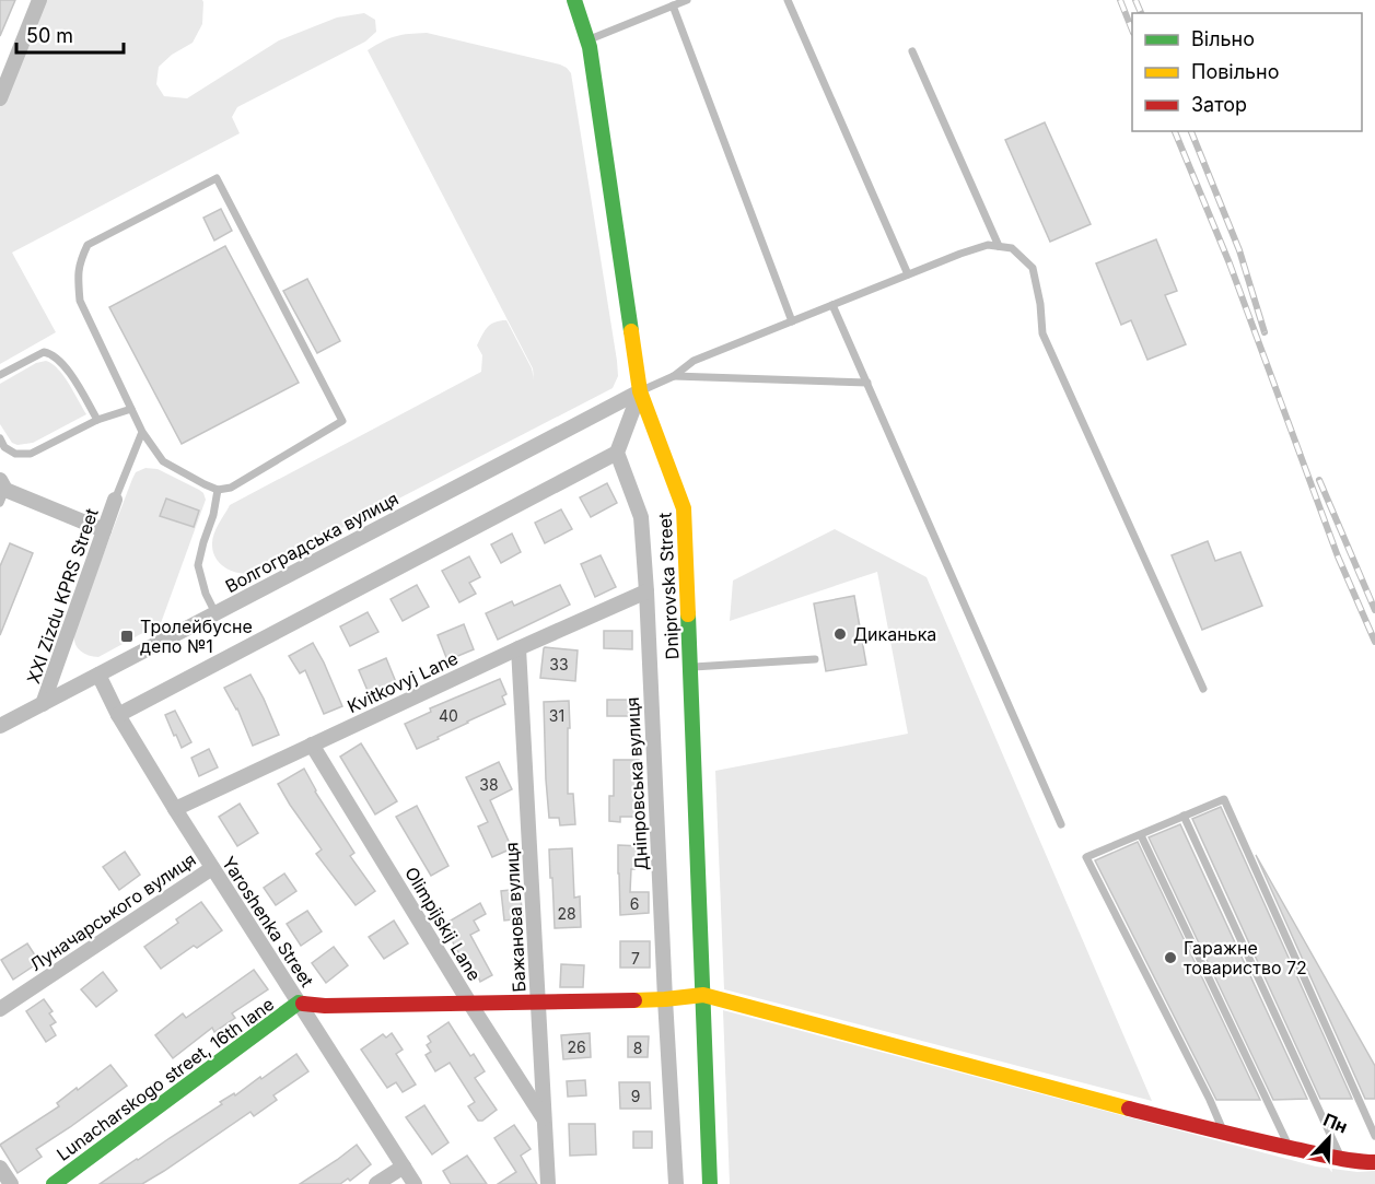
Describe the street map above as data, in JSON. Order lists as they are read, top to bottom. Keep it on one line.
{"streets":{"street":["Волгоградська вулиця","Dniprovska Street","XXI Zizdu KPRS Street","Kvitkovyj Lane","Дніпровська вулиця","Луначарського вулиця","Бажанова вулиця","Yaroshenka Street","Olimpijskij Lane","Lunacharskogo street, 16th lane"]},"crossings":[["Волгоградська вулиця","Dniprovska Street"],["Волгоградська вулиця","XXI Zizdu KPRS Street"],["Волгоградська вулиця","Yaroshenka Street"],["Kvitkovyj Lane","Дніпровська вулиця"],["Kvitkovyj Lane","Бажанова вулиця"],["Kvitkovyj Lane","Yaroshenka Street"],["Kvitkovyj Lane","Olimpijskij Lane"],["Луначарського вулиця","Yaroshenka Street"],["Бажанова вулиця","Olimpijskij Lane"],["Yaroshenka Street","Lunacharskogo street, 16th lane"]],"places":{"other":["Диканька","Гаражне товариство 72"],"transit":["Тролейбусне депо №1"]},"house_numbers":["33","40","31","38","6","28","7","26","8","9"],"legend":["Вільно","Повільно","Затор"],"scale_bar":"50 m","north":"top right"}
